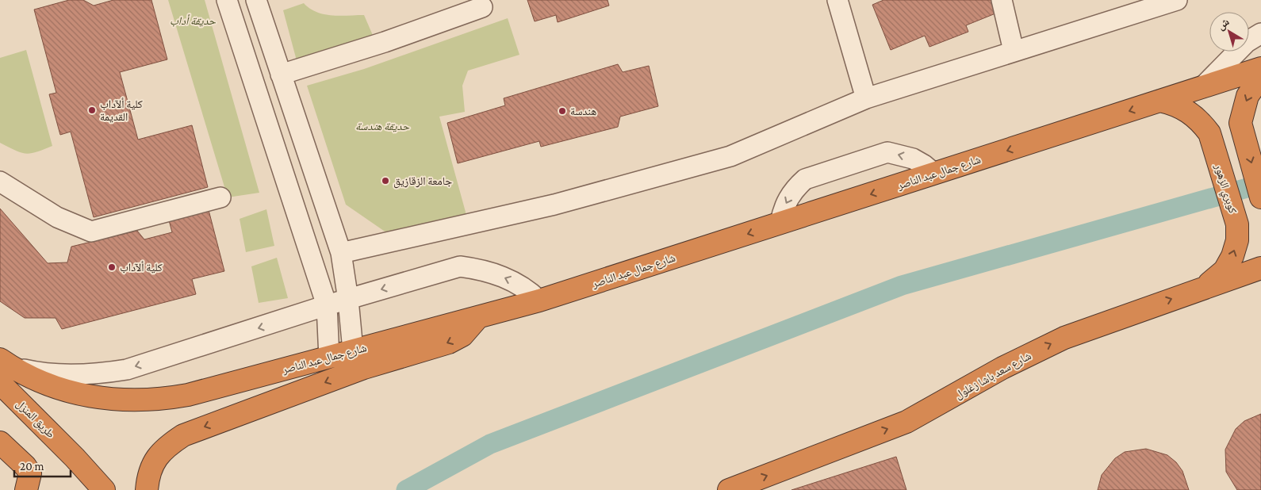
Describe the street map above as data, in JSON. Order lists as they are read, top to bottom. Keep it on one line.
{"streets":{"highway":["شارع جمال عبد الناصر","كوبري الزهور","شارع سعد باشا زغلول","طريق المنزل"]},"crossings":[["شارع جمال عبد الناصر","كوبري الزهور"],["شارع جمال عبد الناصر","طريق المنزل"],["كوبري الزهور","شارع سعد باشا زغلول"]],"one_way":["شارع جمال عبد الناصر","شارع سعد باشا زغلول"],"parks":["حديقة أداب","حديقة هندسة"],"places":["كلية ألآداب القديمة","هندسة","جامعة الزقازيق","كلية ألآداب"],"scale_bar":"20 m","north":"top left"}
